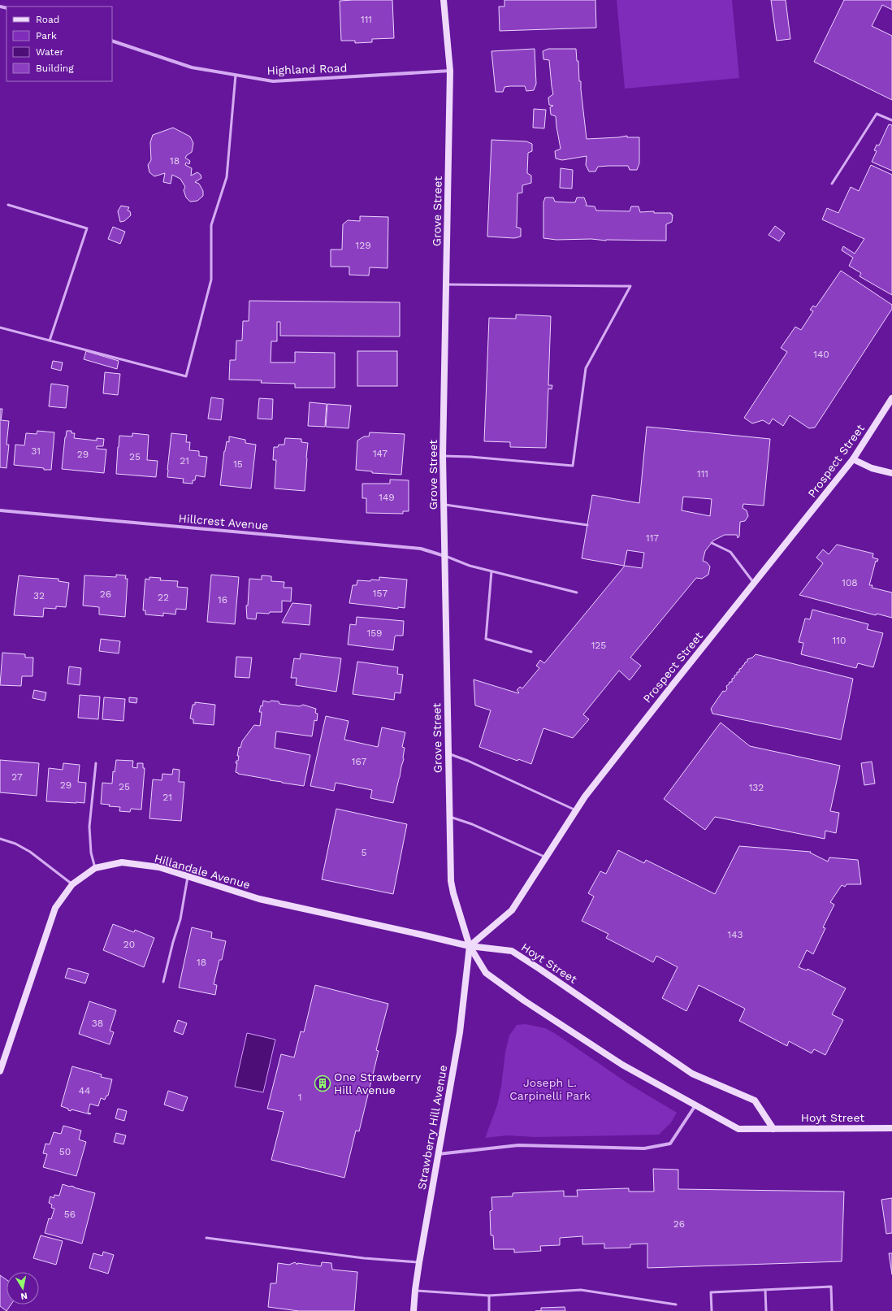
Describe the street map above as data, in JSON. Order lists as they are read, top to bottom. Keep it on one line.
{"streets":{"main road":["Grove Street","Prospect Street","Hillandale Avenue","Hoyt Street","Strawberry Hill Avenue"],"street":["Highland Road","Hillcrest Avenue"]},"crossings":[["Highland Road","Grove Street"],["Grove Street","Prospect Street"],["Grove Street","Hillcrest Avenue"],["Grove Street","Hillandale Avenue"],["Grove Street","Hoyt Street"],["Grove Street","Strawberry Hill Avenue"],["Prospect Street","Hillandale Avenue"],["Prospect Street","Hoyt Street"],["Prospect Street","Strawberry Hill Avenue"],["Hillandale Avenue","Hoyt Street"],["Hillandale Avenue","Strawberry Hill Avenue"],["Hoyt Street","Strawberry Hill Avenue"]],"parks":["Joseph L. Carpinelli Park"],"places":{"building":["One Strawberry Hill Avenue"]},"house_numbers":["111","18","129","140","31","147","29","25","21","15","111","149","117","108","157","26","32","22","16","159","110","125","167","27","29","25","132","21","5","143","20","18","38","44","1","50","56","26"],"legend":["Road","Park","Water","Building"],"north":"bottom"}
